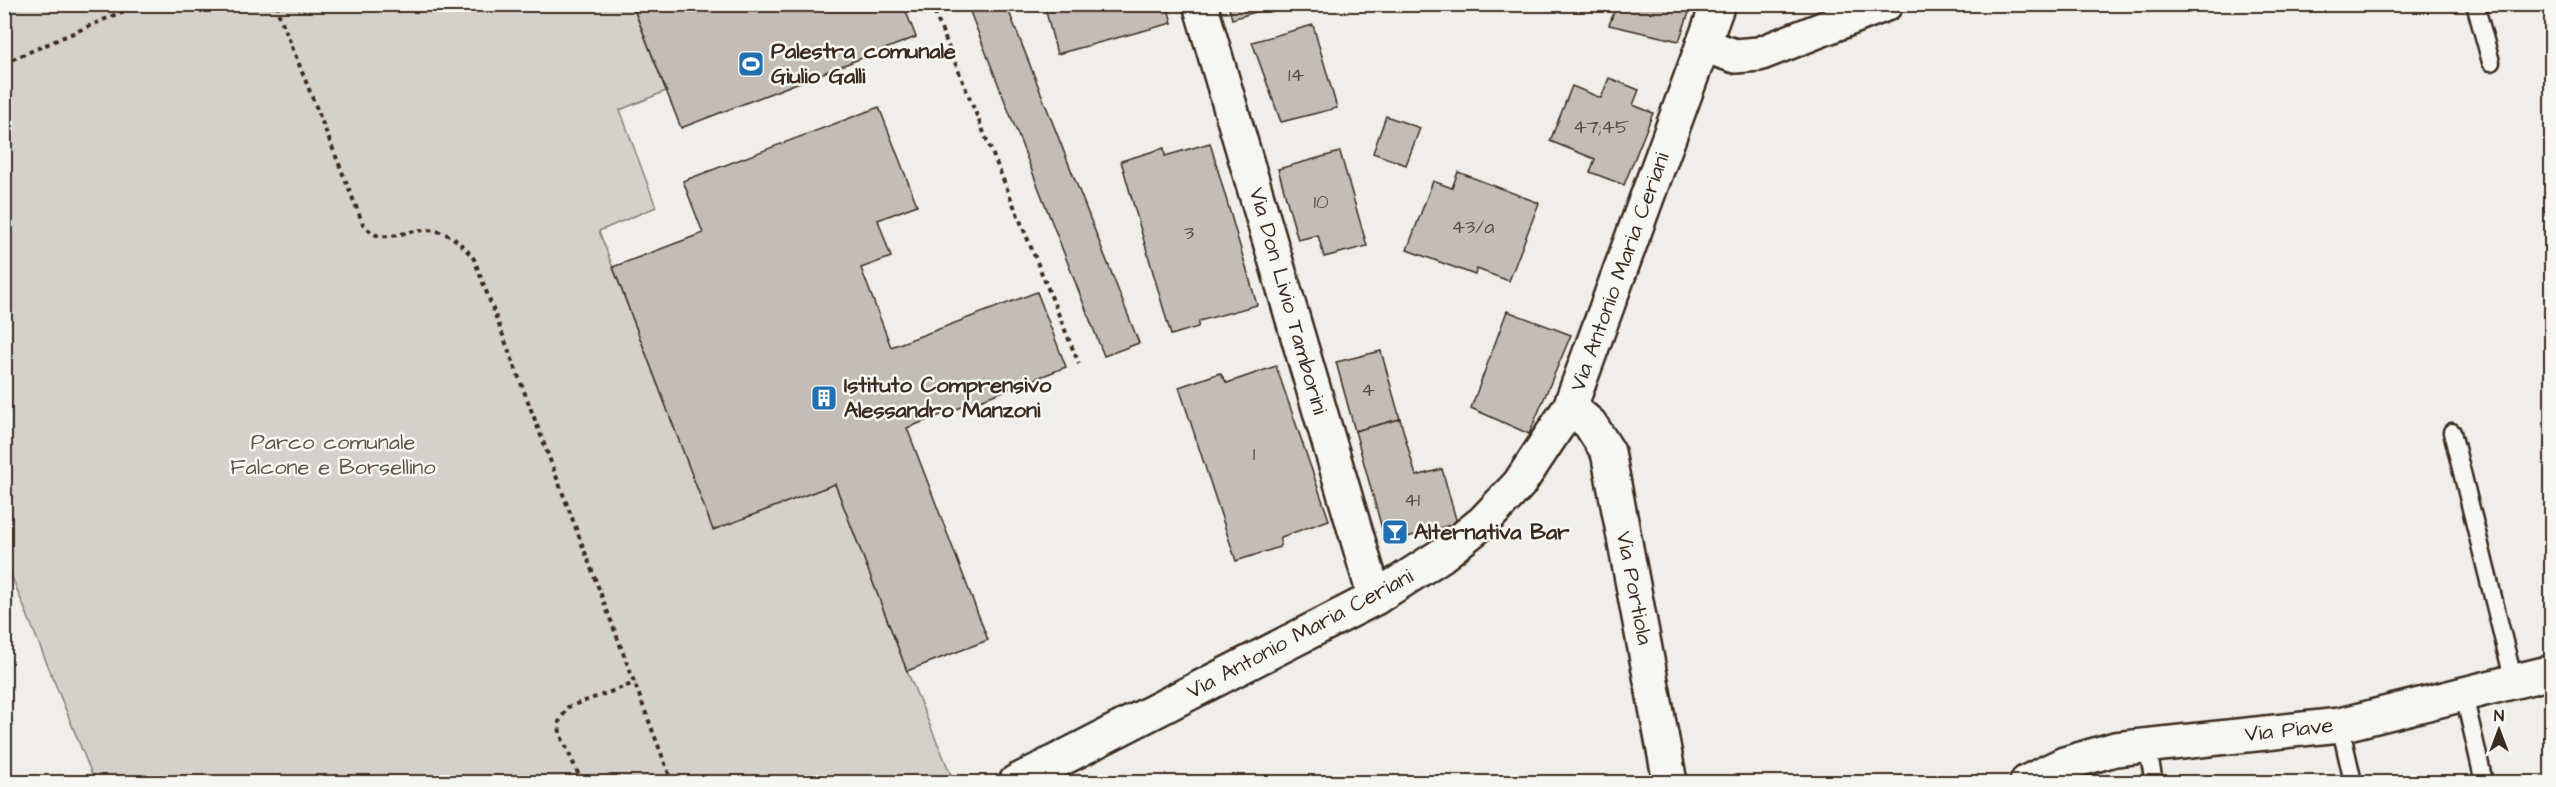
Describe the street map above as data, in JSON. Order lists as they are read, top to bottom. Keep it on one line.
{"streets":{"street":["Via Antonio Maria Ceriani","Via Don Livio Tamborini","Via Portiola","Via Piave"]},"crossings":[["Via Antonio Maria Ceriani","Via Don Livio Tamborini"],["Via Antonio Maria Ceriani","Via Portiola"]],"parks":["Parco comunale Falcone e Borsellino"],"places":{"sports":["Palestra comunale Giulio Galli"],"building":["Istituto Comprensivo Alessandro Manzoni"],"bar":["Alternativa Bar"]},"house_numbers":["14","47;45","10","43/a","3","4","1","41"],"north":"top"}
